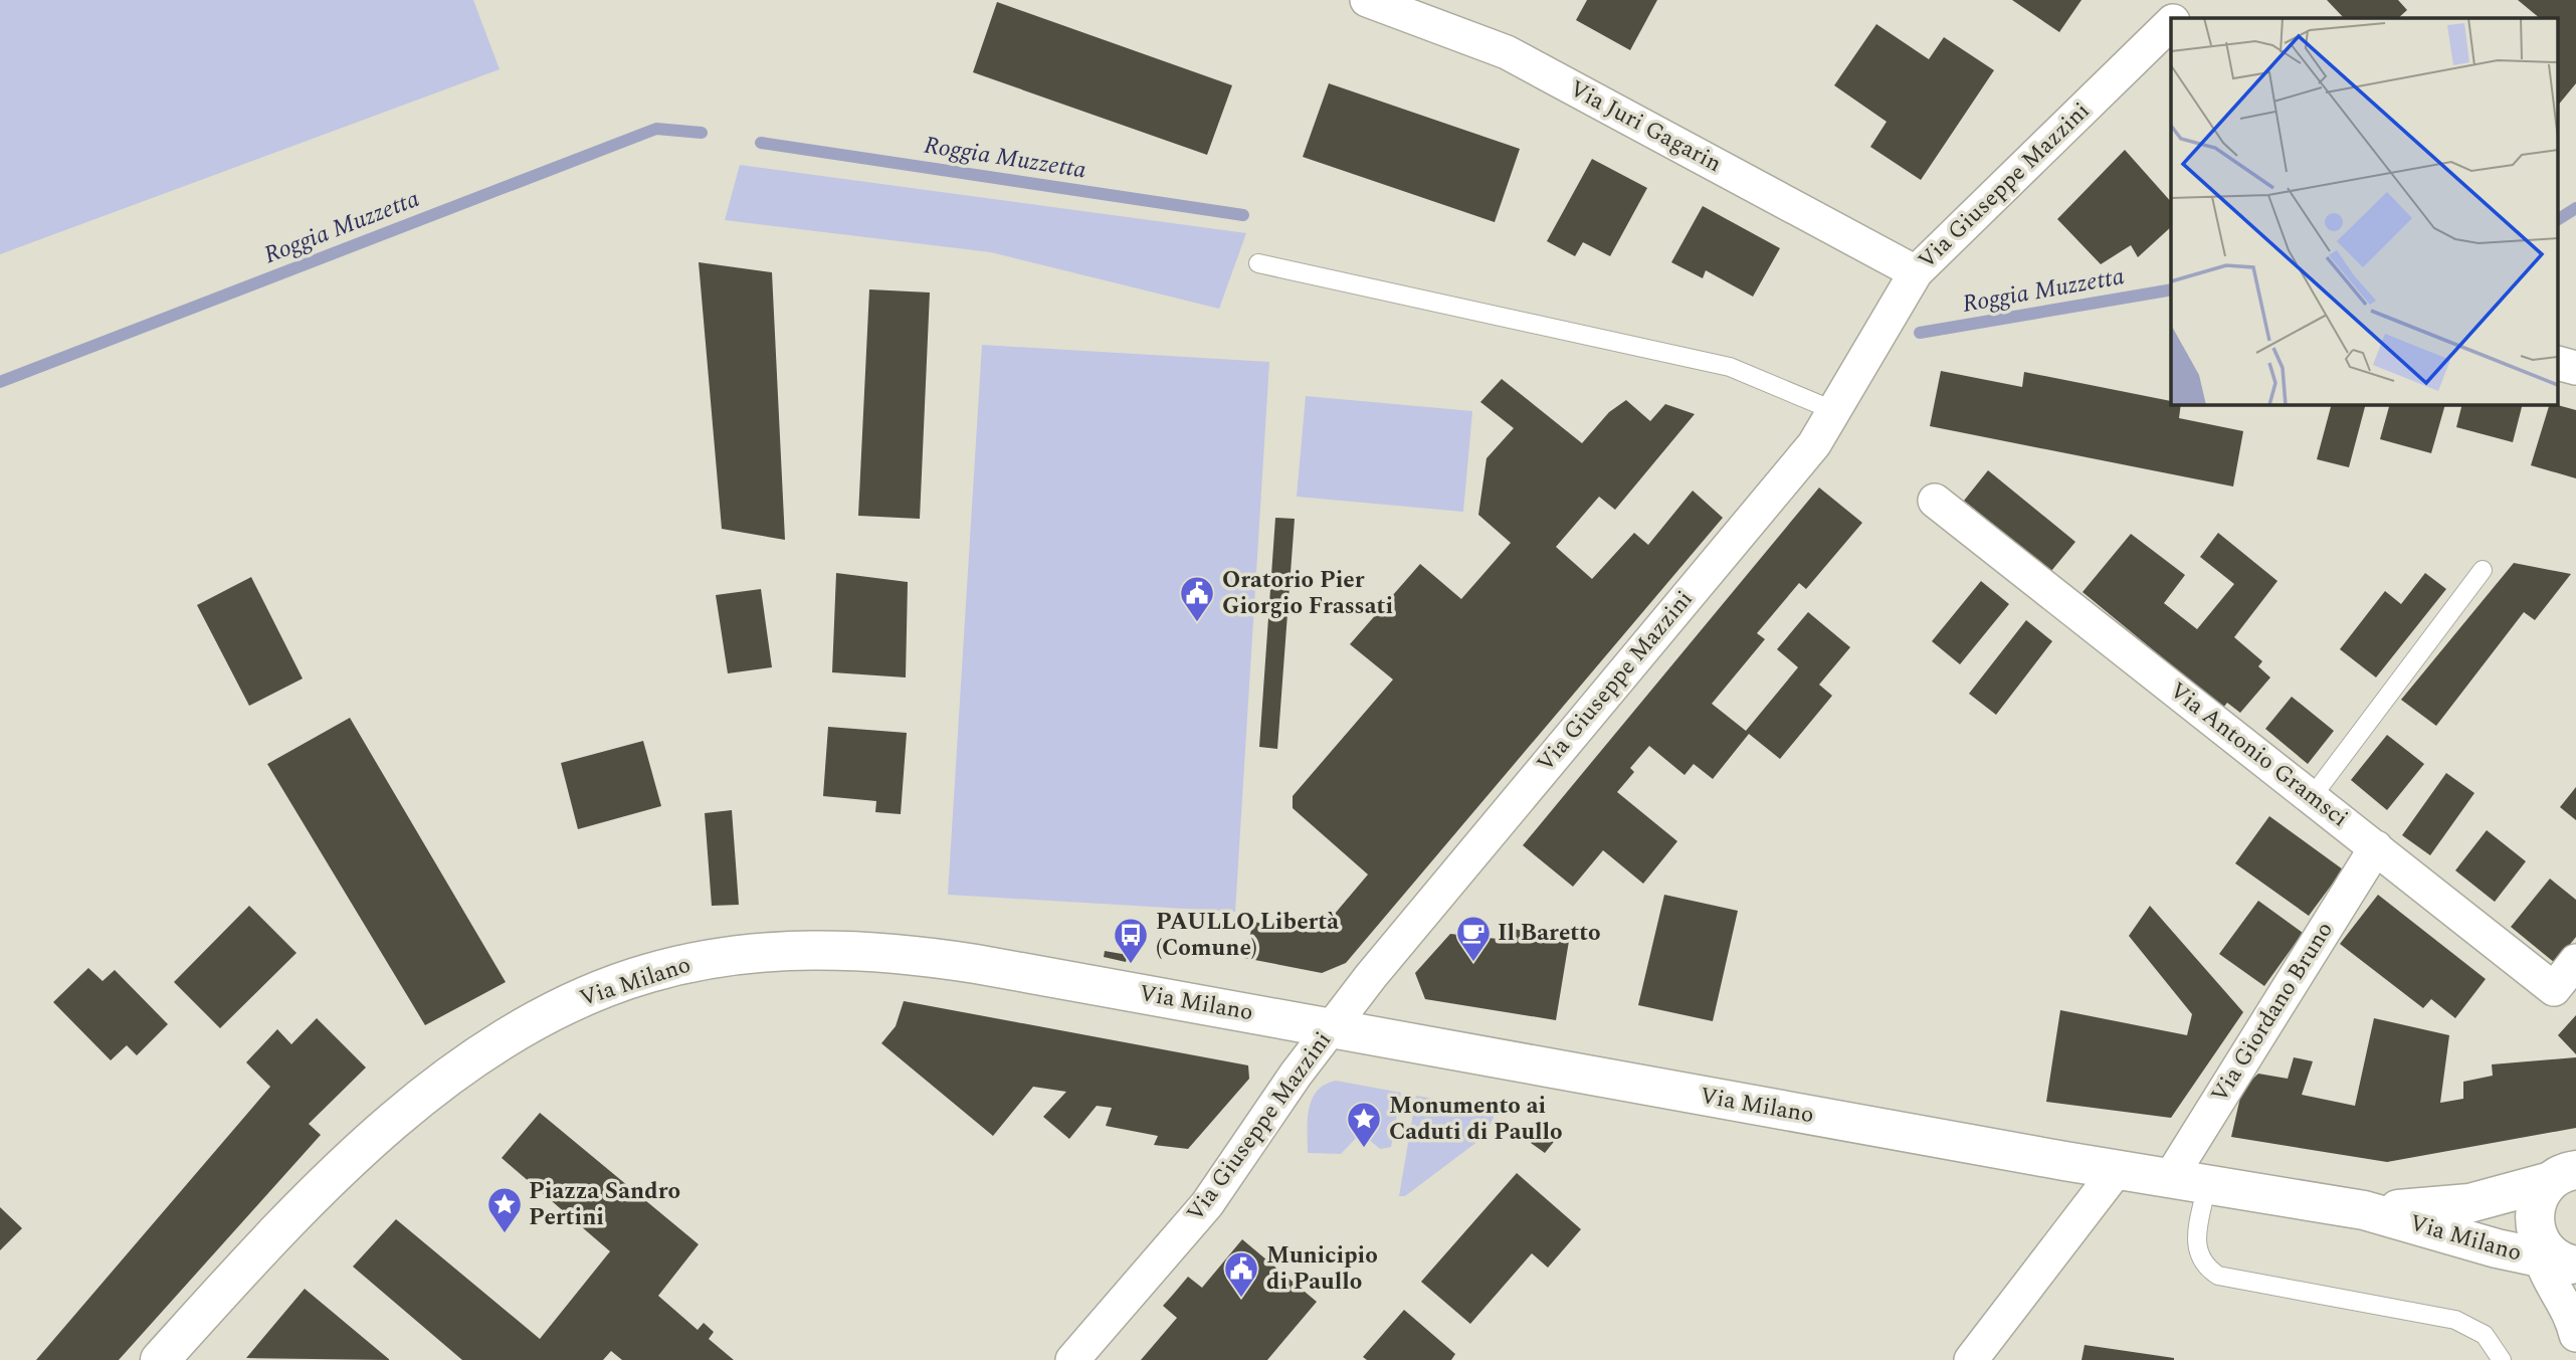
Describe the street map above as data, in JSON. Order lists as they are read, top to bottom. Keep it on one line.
{"streets":{"street":["Via Juri Gagarin","Via Giuseppe Mazzini","Via Antonio Gramsci","Via Milano","Via Giordano Bruno"]},"crossings":[["Via Juri Gagarin","Via Giuseppe Mazzini"],["Via Giuseppe Mazzini","Via Milano"],["Via Antonio Gramsci","Via Giordano Bruno"],["Via Milano","Via Giordano Bruno"]],"water":["Roggia Muzzetta"],"places":{"public building":["Oratorio Pier Giorgio Frassati","Municipio di Paullo"],"cafe":["Il Baretto"],"bus stop":["PAULLO Libertà (Comune)"],"place":["Monumento ai Caduti di Paullo","Piazza Sandro Pertini"]}}
